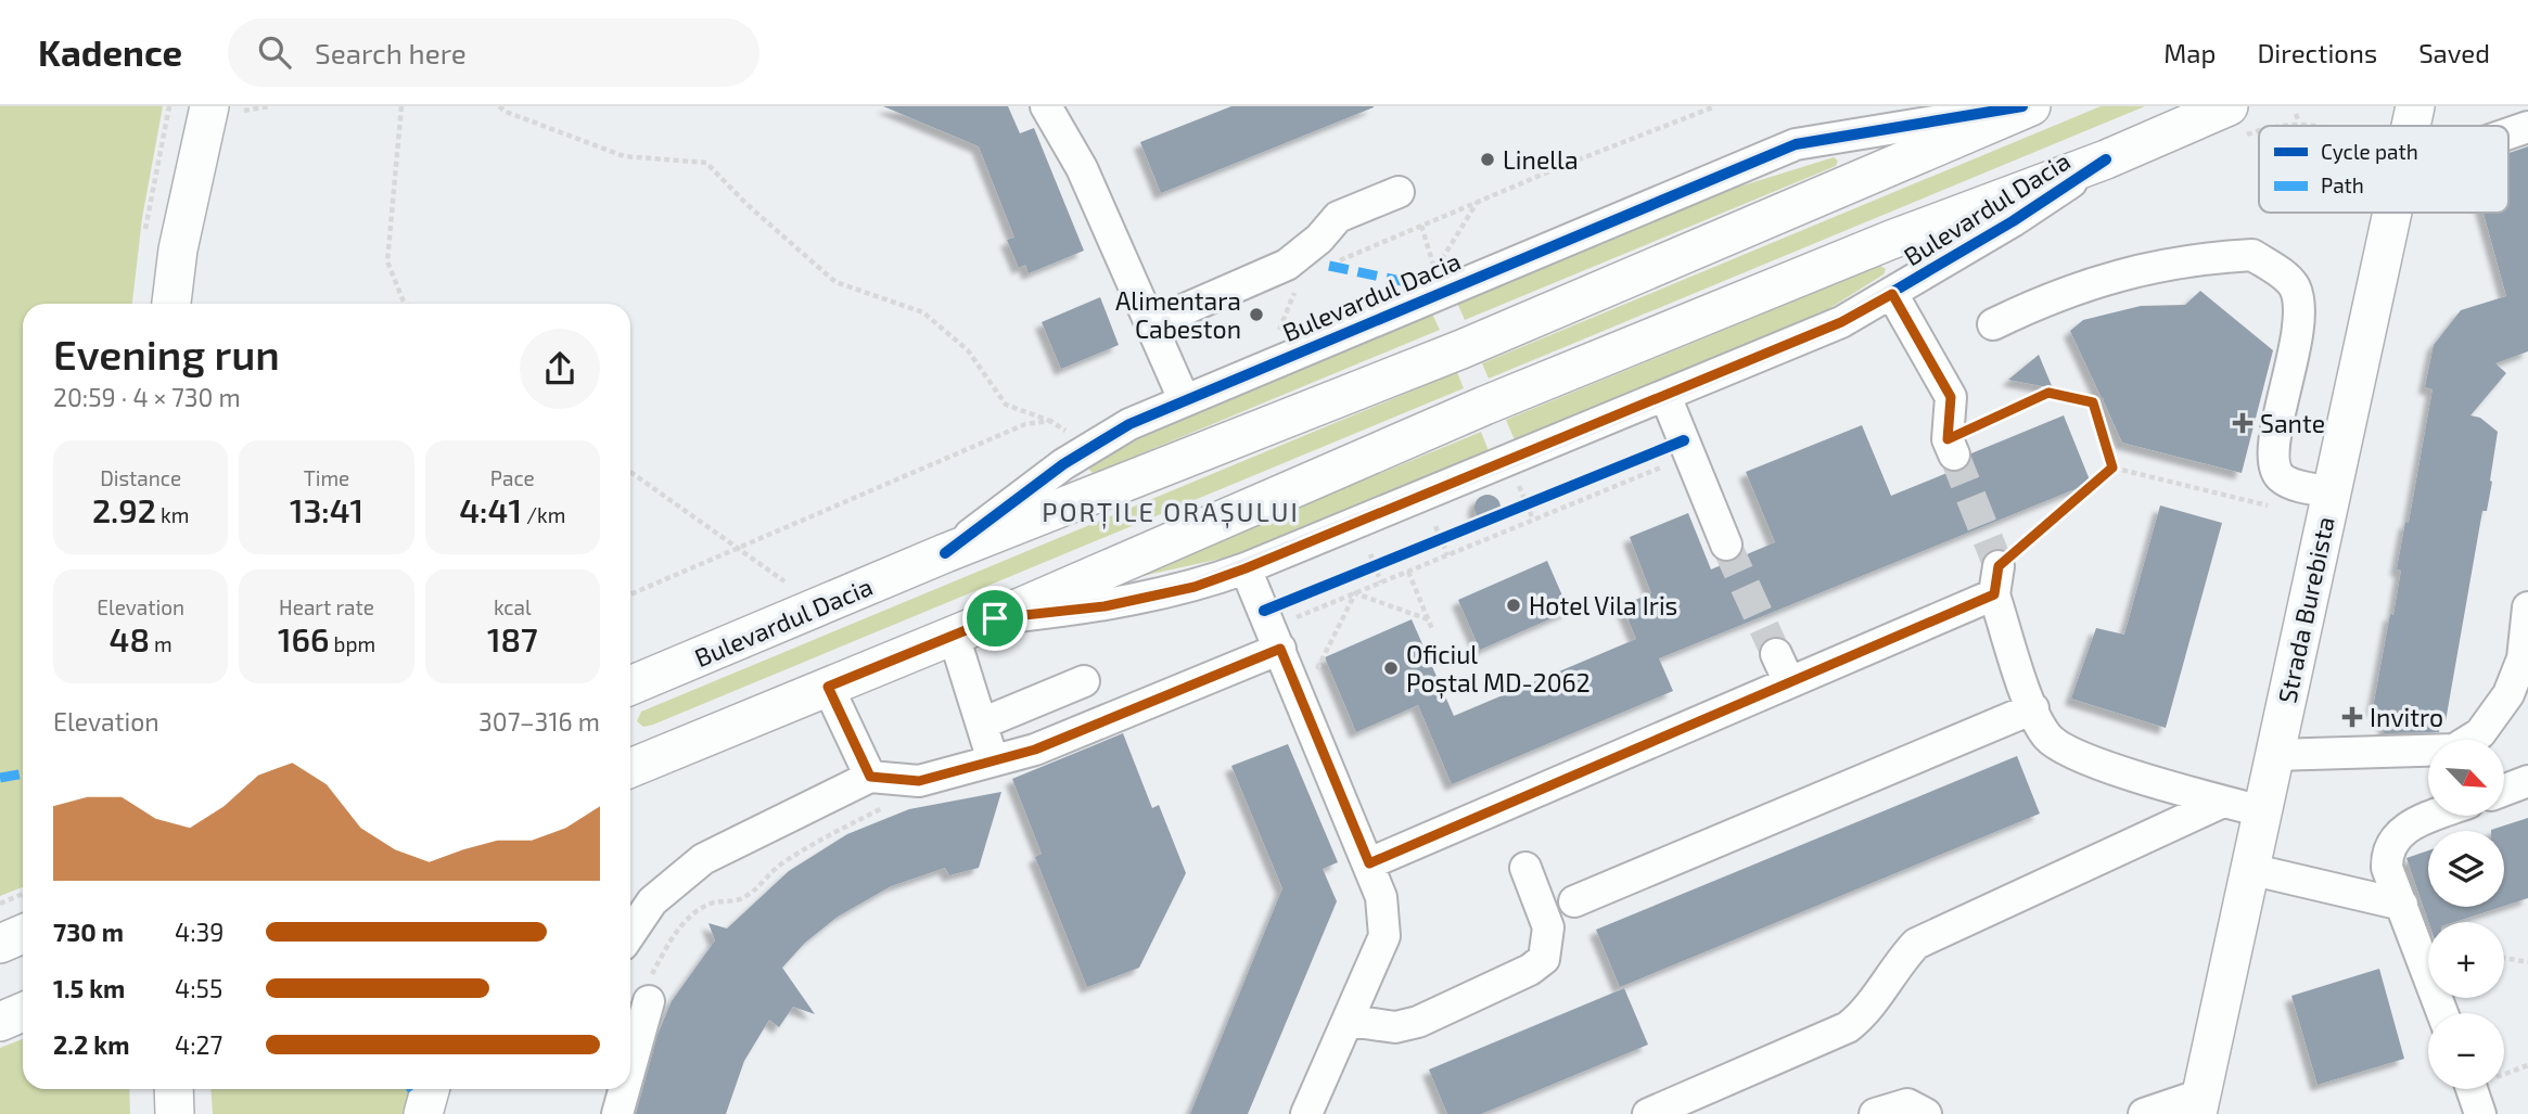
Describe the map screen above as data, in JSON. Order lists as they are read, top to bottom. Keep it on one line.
{"streets":{"main road":["Bulevardul Dacia","Strada Burebista"]},"districts":["PORȚILE ORAȘULUI"],"places":{"other":["Linella","Alimentara Cabeston","Hotel Vila Iris","Oficiul Poștal MD-2062"],"health":["Sante","Invitro"]},"legend":["Cycle path","Path"],"north":"bottom right","page":{"header":"Kadence","search":"Search here","nav":["Map","Directions","Saved"],"heading":["Evening run","20:59 · 4 × 730 m"],"stats":[["Distance","2.92 km"],["Time","13:41"],["Pace","4:41 /km"],["Elevation","48 m"],["Heart rate","166 bpm"],["kcal","187"]],"chart":["Elevation","307–316 m"],"map_buttons":["+","−"],"list":[{"name":"730 m","note":"4:39"},{"name":"1.5 km","note":"4:55"},{"name":"2.2 km","note":"4:27"}]}}
